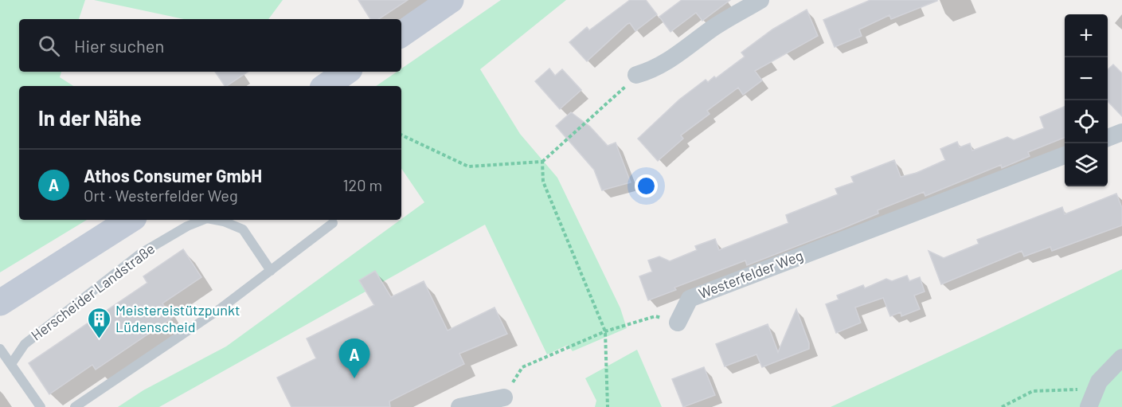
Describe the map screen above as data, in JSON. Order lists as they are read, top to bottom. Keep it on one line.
{"streets":{"street":["Westerfelder Weg"],"lane":["Herscheider Landstraße"]},"places":{"building":["Meistereistützpunkt Lüdenscheid"]},"page":{"map_buttons":["+","−"],"search":"Hier suchen","heading":"In der Nähe","list":[{"mark":"A","name":"Athos Consumer GmbH","note":"Ort · Westerfelder Weg","value":"120 m"}],"pins":"A"}}
